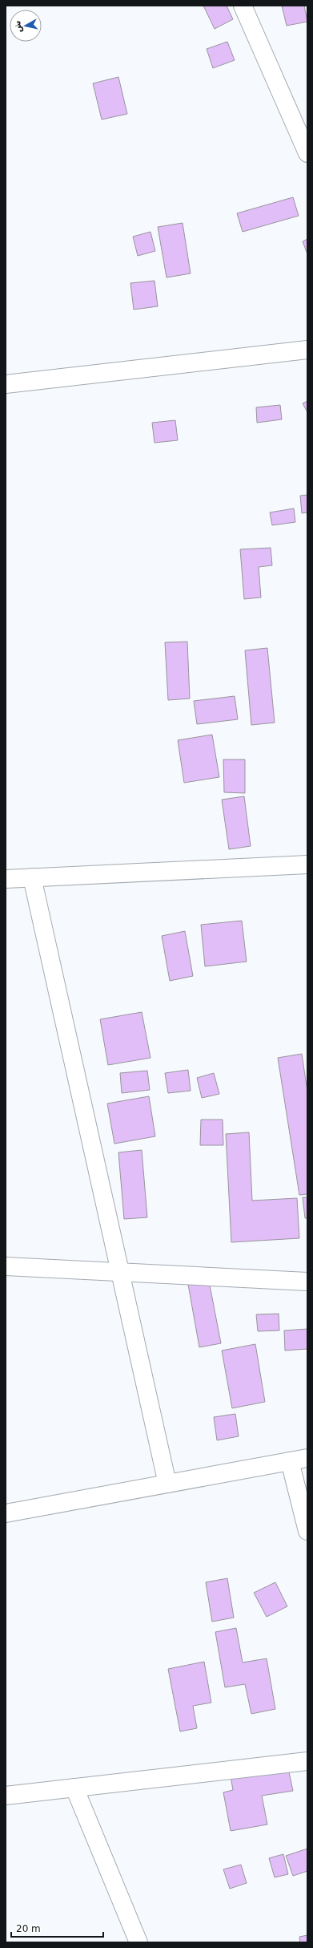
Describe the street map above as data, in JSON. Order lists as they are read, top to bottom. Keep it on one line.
{"scale_bar":"20 m","north":"left"}
